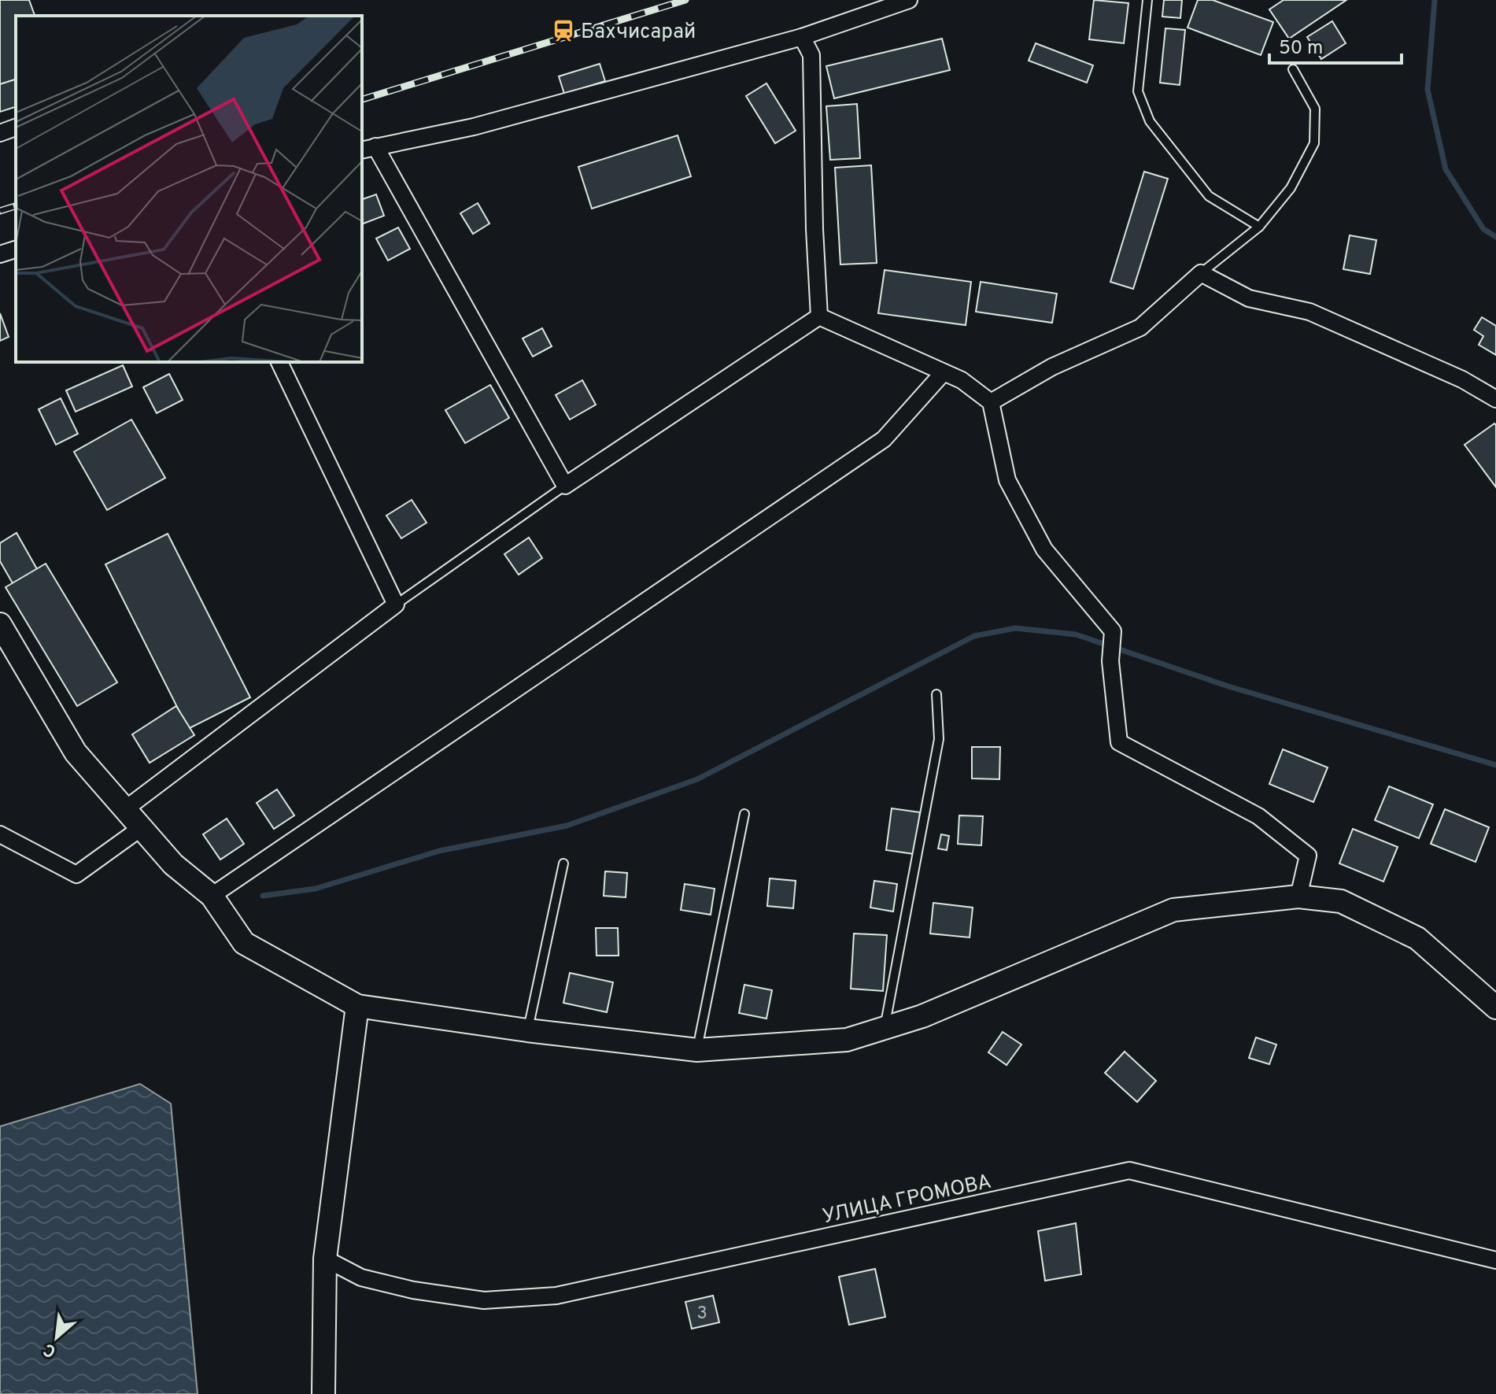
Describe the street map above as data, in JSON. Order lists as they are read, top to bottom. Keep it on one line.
{"streets":{"street":["УЛИЦА ГРОМОВА"]},"places":{"station":["Бахчисарай"]},"house_numbers":["3"],"scale_bar":"50 m","north":"bottom left"}
